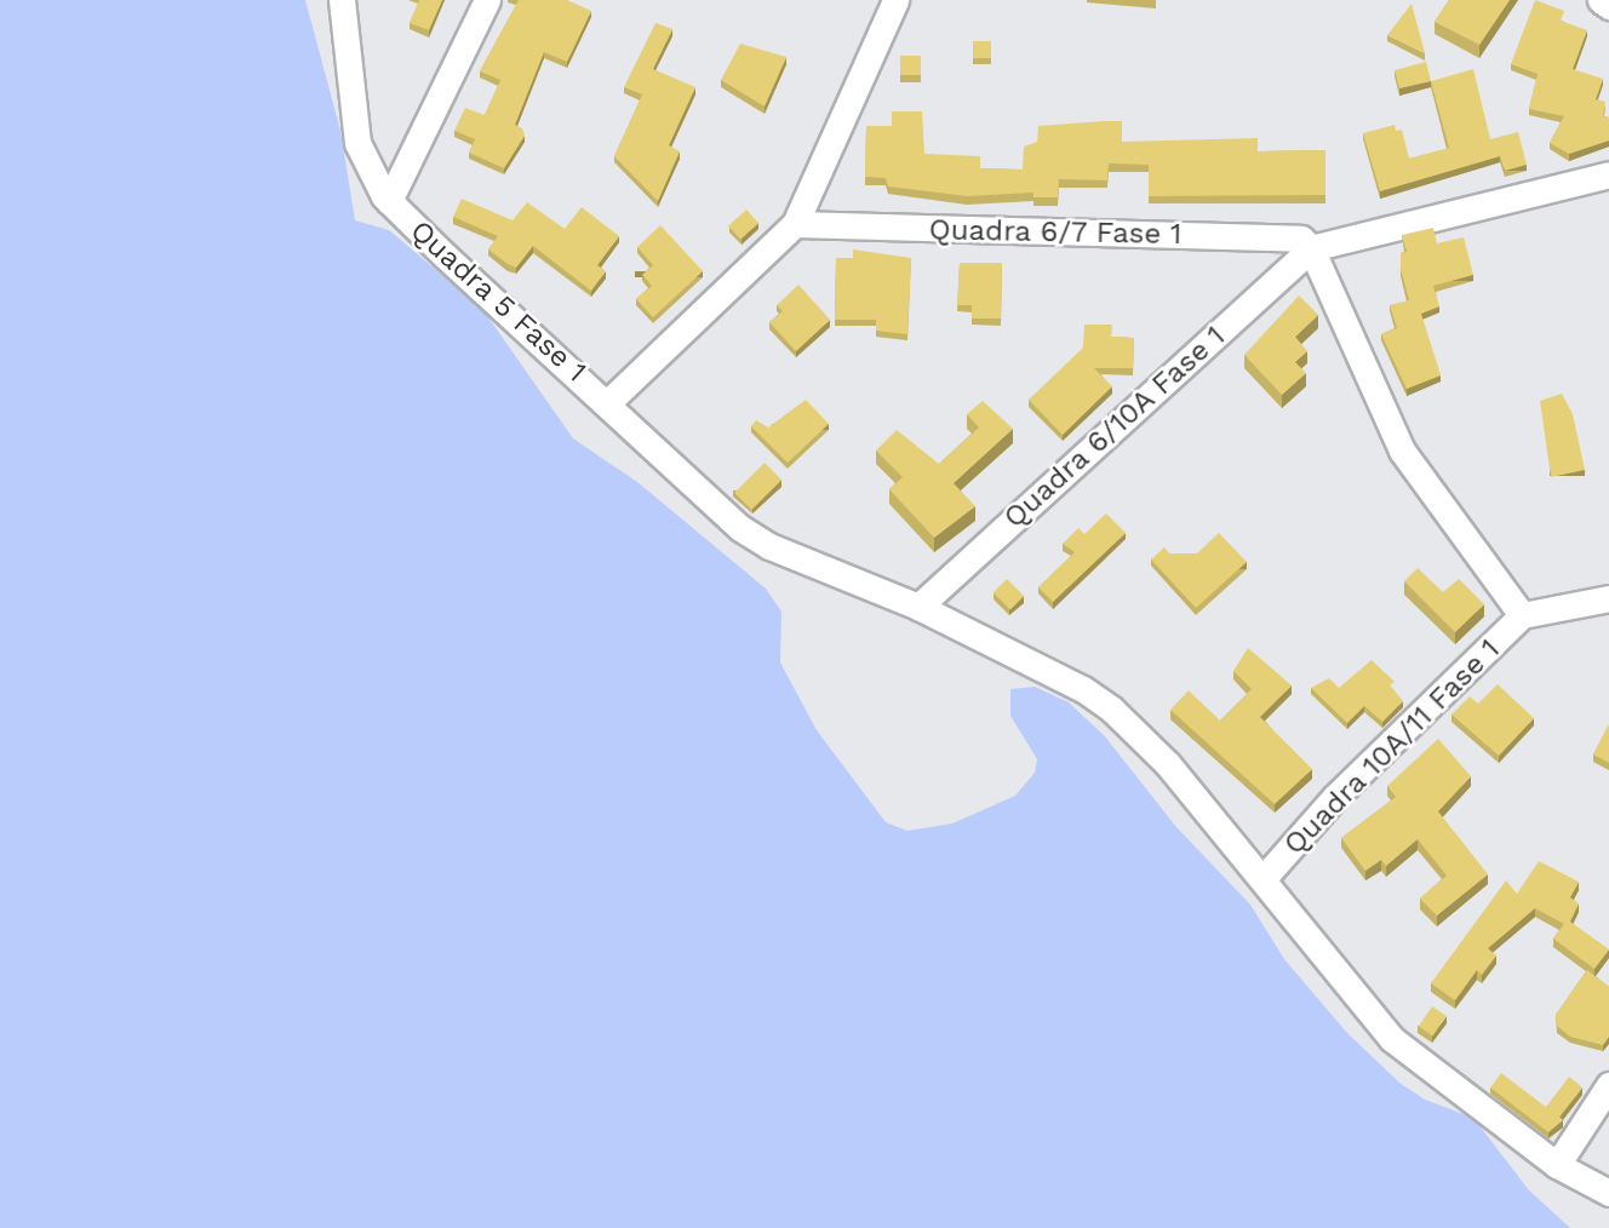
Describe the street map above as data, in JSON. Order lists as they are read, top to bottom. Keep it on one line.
{"streets":{"street":["Quadra 6/7 Fase 1","Quadra 5 Fase 1","Quadra 6/10A Fase 1","Quadra 10A/11 Fase 1"]},"crossings":[["Quadra 6/7 Fase 1","Quadra 6/10A Fase 1"],["Quadra 5 Fase 1","Quadra 6/10A Fase 1"],["Quadra 5 Fase 1","Quadra 10A/11 Fase 1"]]}
